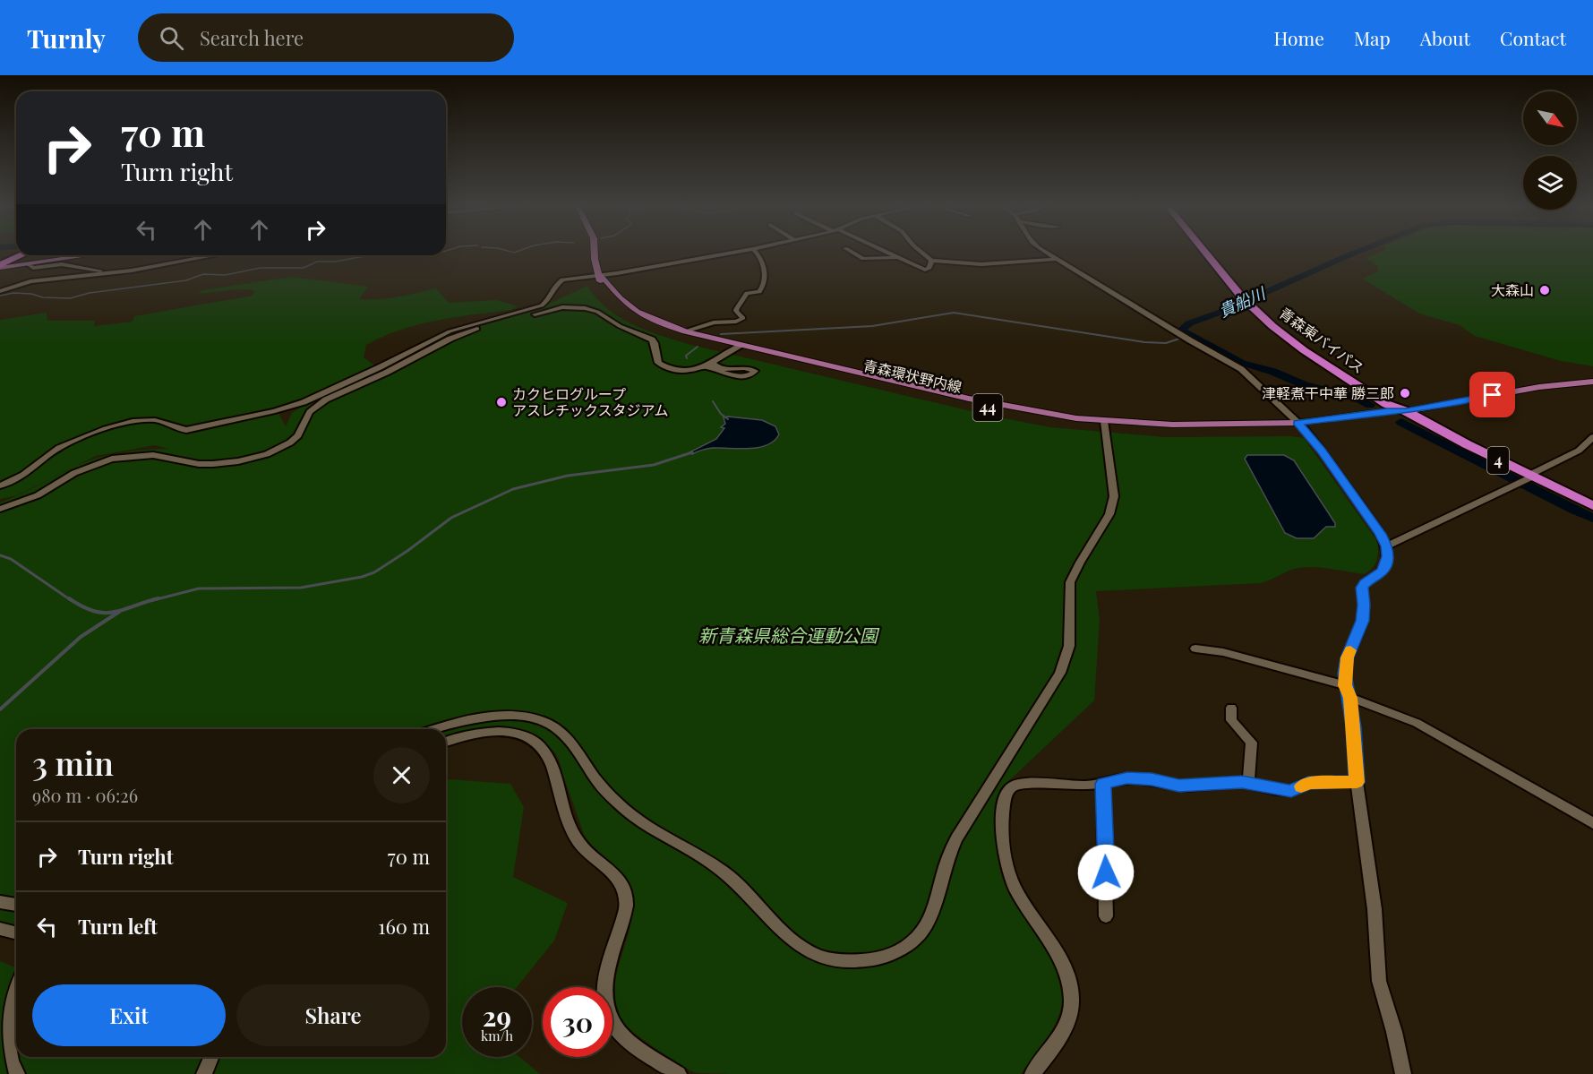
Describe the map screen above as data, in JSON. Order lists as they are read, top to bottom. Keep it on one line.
{"streets":{"highway":["青森東バイパス","4"],"main road":["青森環状野内線","44"]},"crossings":[["青森東バイパス","青森環状野内線"]],"water":["貴船川"],"parks":["新青森県総合運動公園"],"places":["大森山","津軽煮干中華 勝三郎","カクヒログループ アスレチックスタジアム"],"north":"bottom right","page":{"header":"Turnly","search":"Search here","nav":["Home","Map","About","Contact"],"turn":["70 m","Turn right"],"heading":["3 min","980 m · 06:26"],"list":[{"name":"Turn right","value":"70 m"},{"name":"Turn left","value":"160 m"}],"buttons":["Exit","Share"],"speed":"29 km/h","limit":"30"}}
